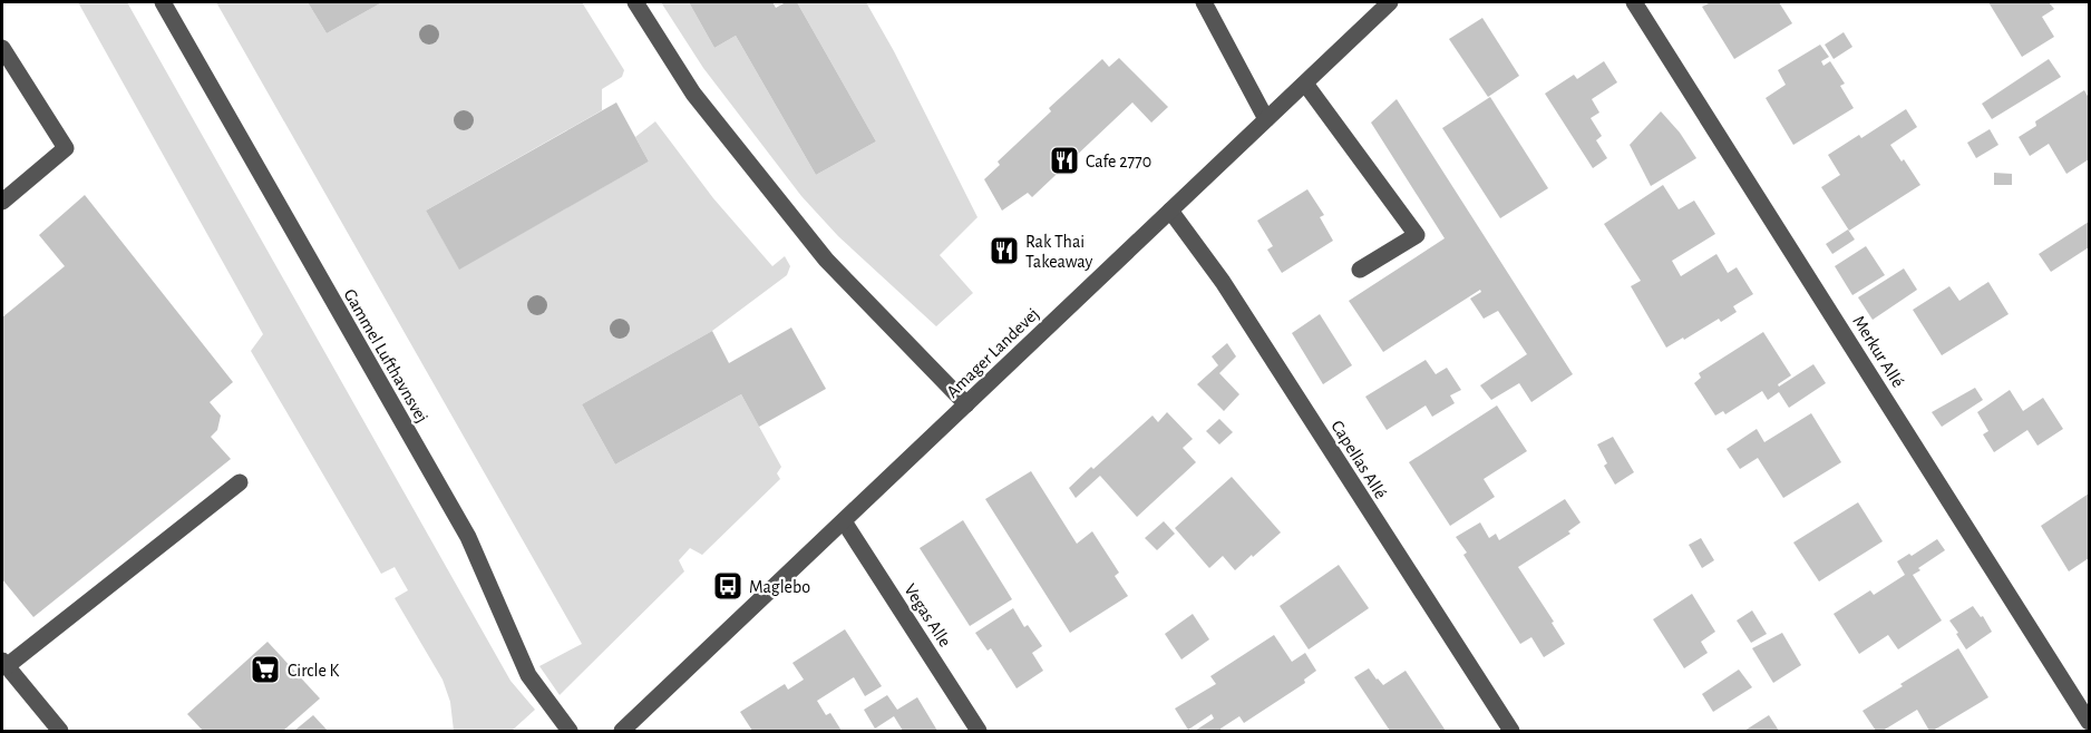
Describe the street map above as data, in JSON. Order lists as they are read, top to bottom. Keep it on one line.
{"streets":{"street":["Merkur Allé","Amager Landevej","Gammel Lufthavnsvej","Capellas Allé","Vegas Alle"]},"crossings":[["Amager Landevej","Capellas Allé"],["Amager Landevej","Vegas Alle"]],"places":{"restaurant":["Cafe 2770","Rak Thai Takeaway"],"bus stop":["Maglebo"],"supermarket":["Circle K"]}}
